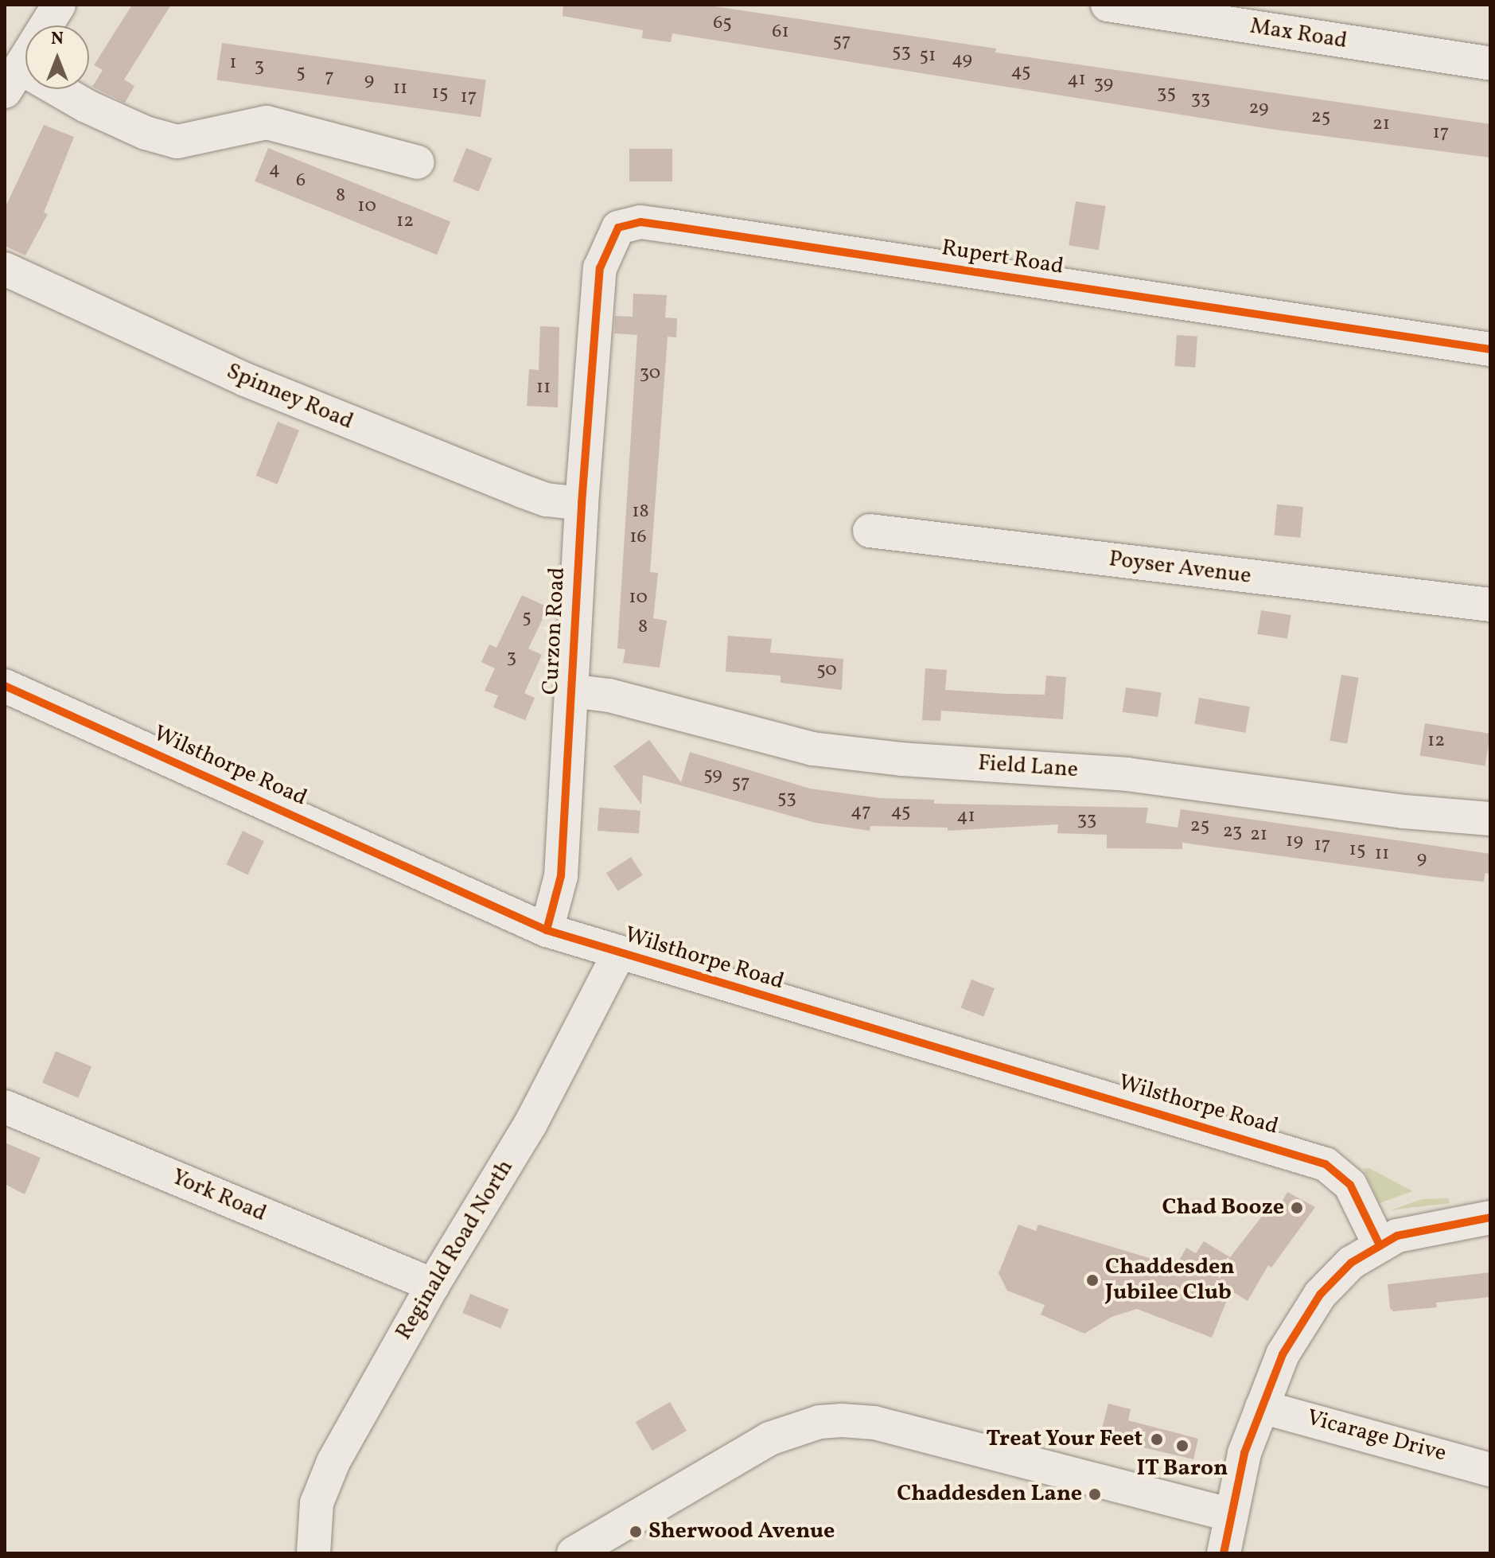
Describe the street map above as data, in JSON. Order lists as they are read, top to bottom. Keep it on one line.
{"streets":{"street":["Max Road","Rupert Road","Spinney Road","Poyser Avenue","Curzon Road","Wilsthorpe Road","Field Lane","York Road","Reginald Road North","Vicarage Drive"]},"crossings":[["Rupert Road","Curzon Road"],["Spinney Road","Curzon Road"],["Curzon Road","Wilsthorpe Road"],["Curzon Road","Field Lane"],["Wilsthorpe Road","Reginald Road North"],["York Road","Reginald Road North"]],"places":["Chad Booze","Chaddesden Jubilee Club","Treat Your Feet","IT Baron","Chaddesden Lane","Sherwood Avenue"],"house_numbers":["65","61","57","53","51","49","1","3","45","5","7","41","9","39","11","15","35","17","33","29","25","21","17","4","6","8","10","12","30","11","18","16","10","5","8","3","50","12","59","57","53","47","45","41","33","25","23","21","19","17","15","11","9"],"north":"top"}
